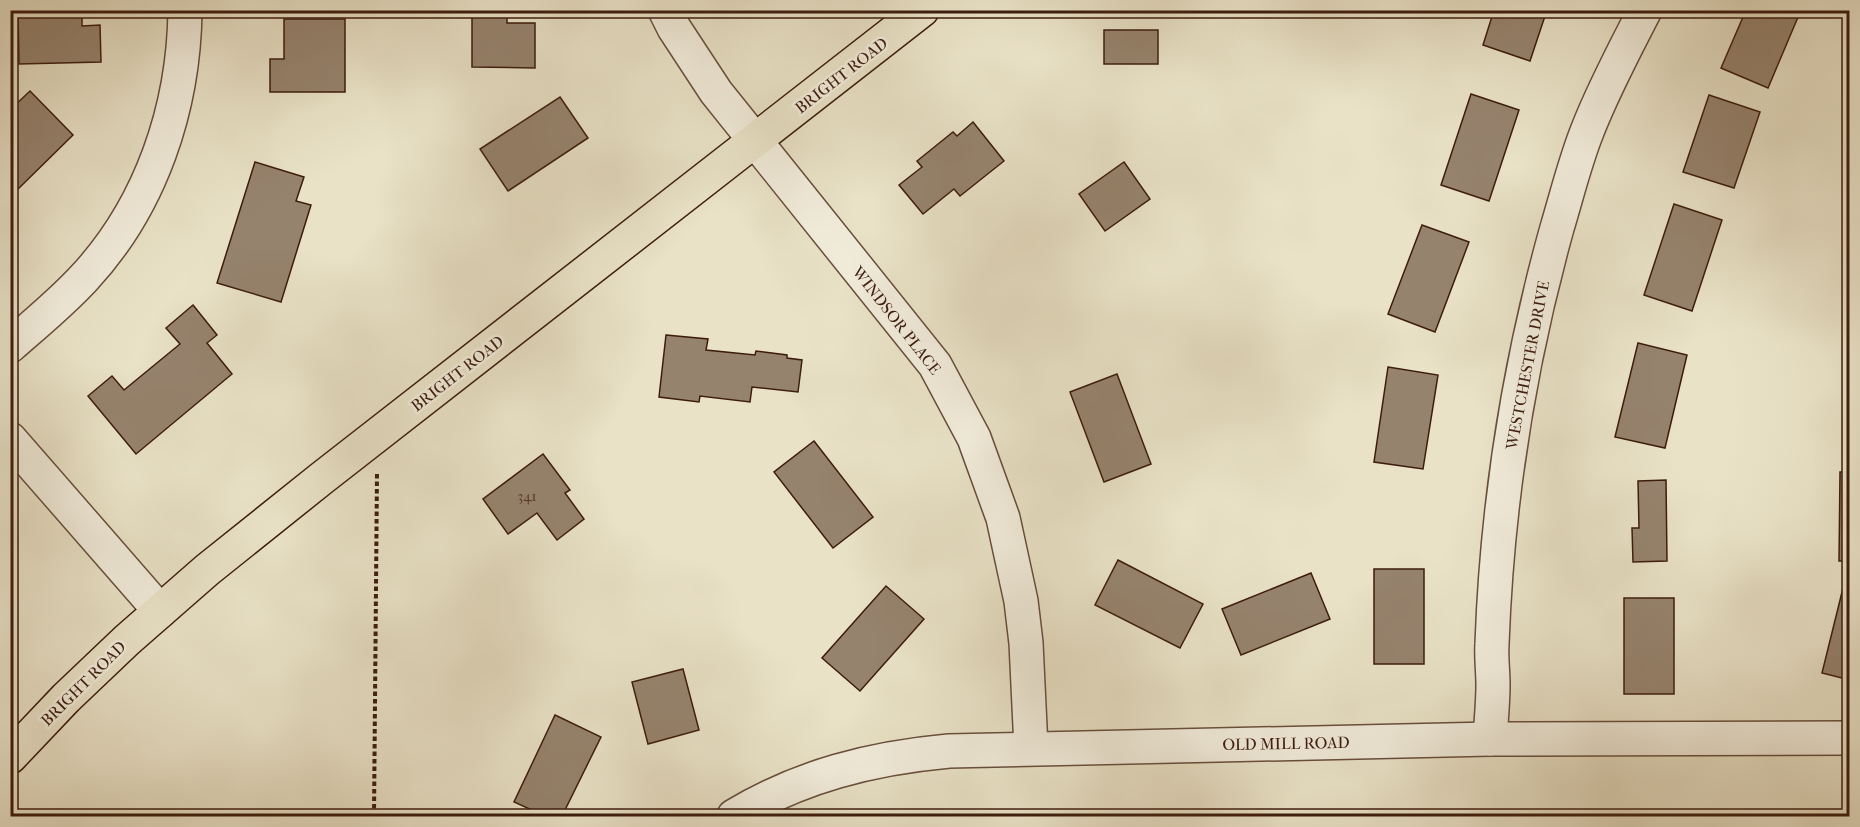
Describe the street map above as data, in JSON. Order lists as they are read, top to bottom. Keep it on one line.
{"streets":{"main road":["BRIGHT ROAD"],"street":["WINDSOR PLACE","WESTCHESTER DRIVE","OLD MILL ROAD"]},"crossings":[["BRIGHT ROAD","WINDSOR PLACE"],["WINDSOR PLACE","OLD MILL ROAD"],["WESTCHESTER DRIVE","OLD MILL ROAD"]],"house_numbers":["341"]}
